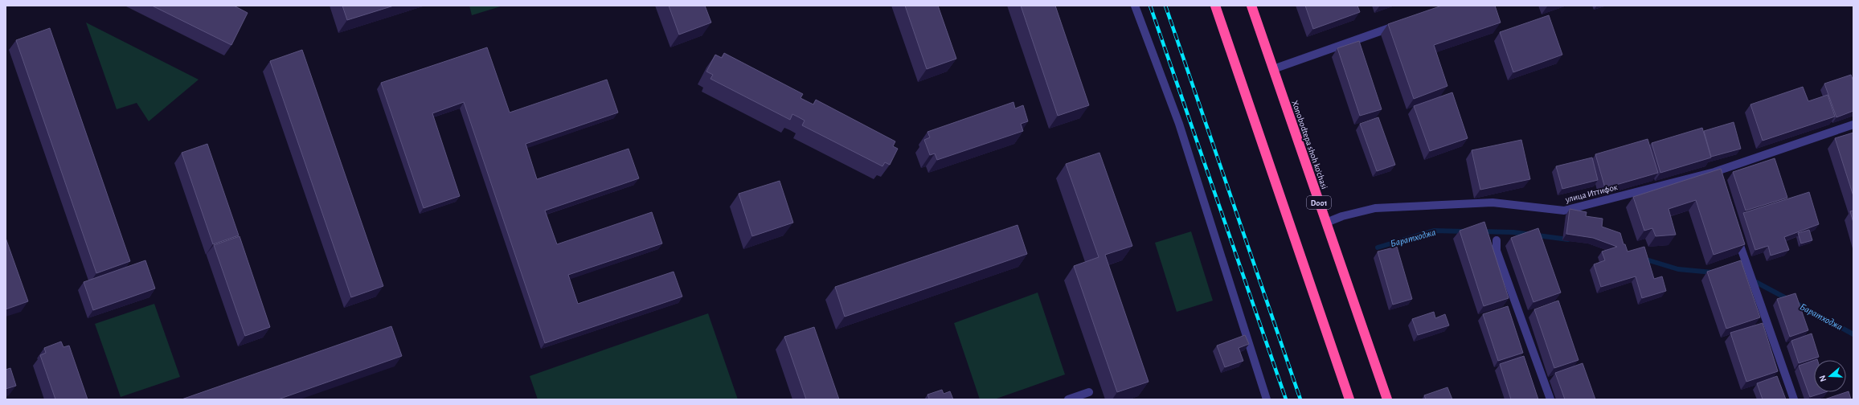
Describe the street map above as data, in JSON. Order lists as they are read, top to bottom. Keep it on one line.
{"streets":{"highway":["Xonobodtepa shoh ko'chasi","D001"],"street":["улица Иттифок"]},"crossings":[["Xonobodtepa shoh ko'chasi","улица Иттифок"]],"water":["Баратходжа"],"north":"left"}
